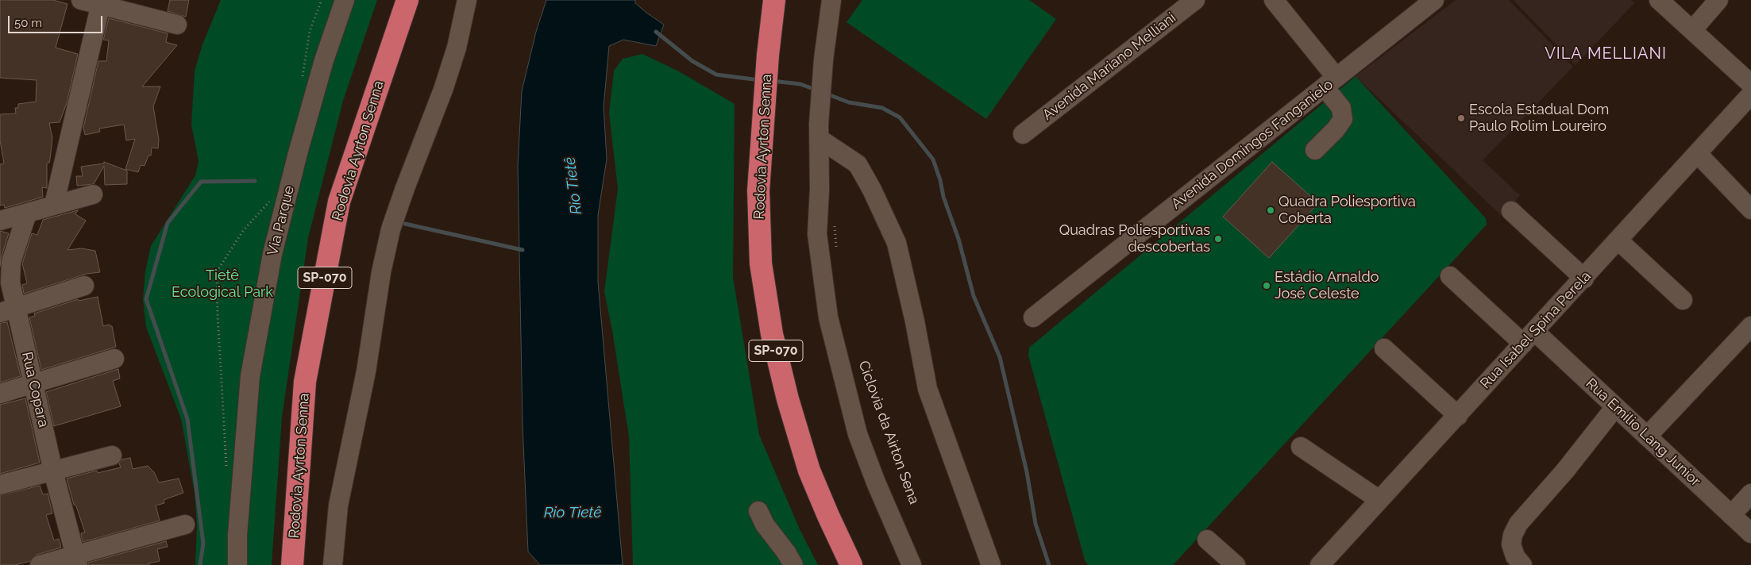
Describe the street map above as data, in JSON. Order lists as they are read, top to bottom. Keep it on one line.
{"streets":{"highway":["Rodovia Ayrton Senna","SP-070"],"street":["Avenida Mariano Melliani","Avenida Domingos Fanganielo","Via Parque","Rua Isabel Spina Perela","Rua Copara","Rua Emilio Lang Junior"]},"crossings":[["Rua Isabel Spina Perela","Rua Emilio Lang Junior"]],"districts":["VILA MELLIANI"],"water":["Rio Tietê"],"parks":["Tietê Ecological Park"],"places":["Escola Estadual Dom Paulo Rolim Loureiro","Quadra Poliesportiva Coberta","Quadras Poliesportivas descobertas","Estádio Arnaldo José Celeste"],"scale_bar":"50 m"}
